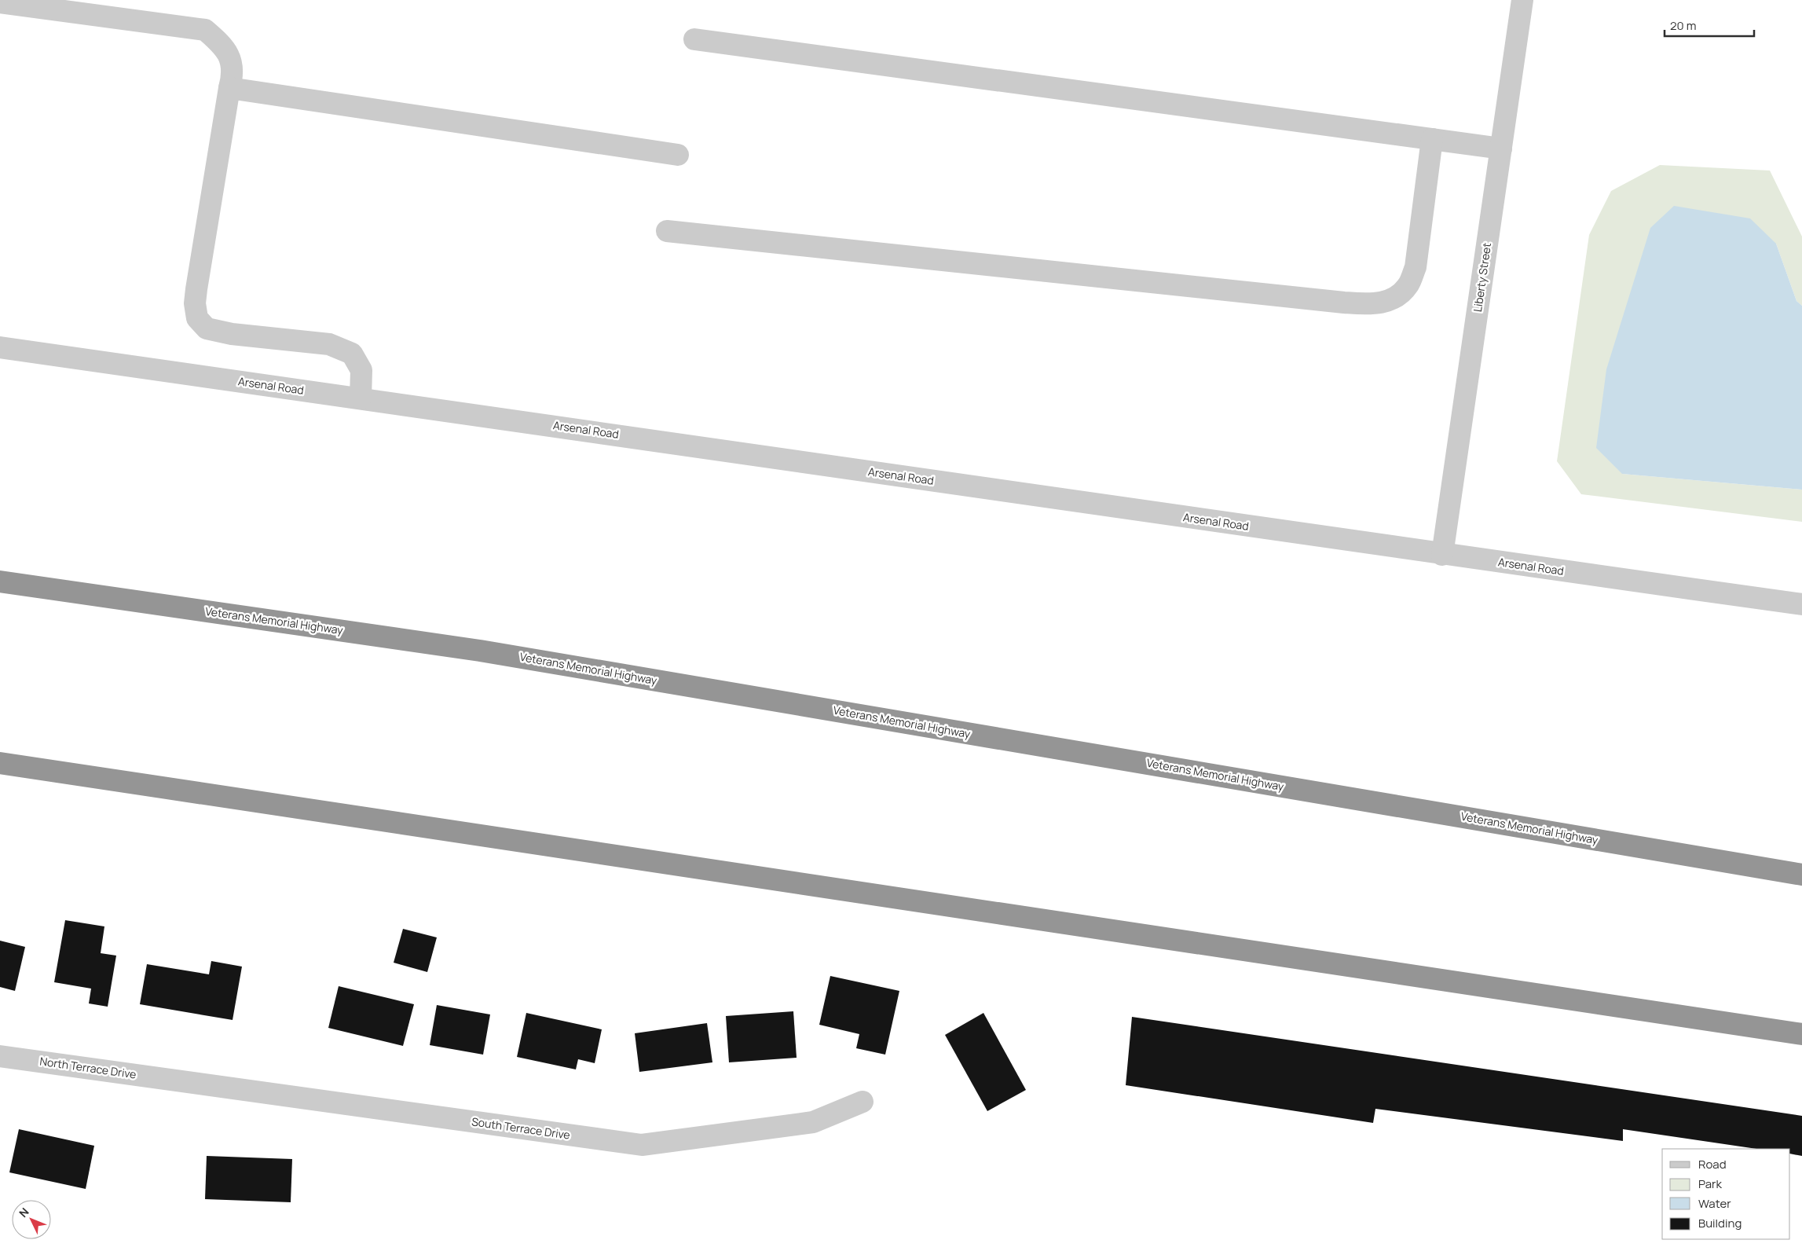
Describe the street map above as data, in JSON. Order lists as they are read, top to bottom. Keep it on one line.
{"streets":{"highway":["Veterans Memorial Highway"],"street":["Liberty Street","Arsenal Road","North Terrace Drive","South Terrace Drive"]},"crossings":[["Liberty Street","Arsenal Road"],["North Terrace Drive","South Terrace Drive"]],"legend":["Road","Park","Water","Building"],"scale_bar":"20 m","north":"top left"}
